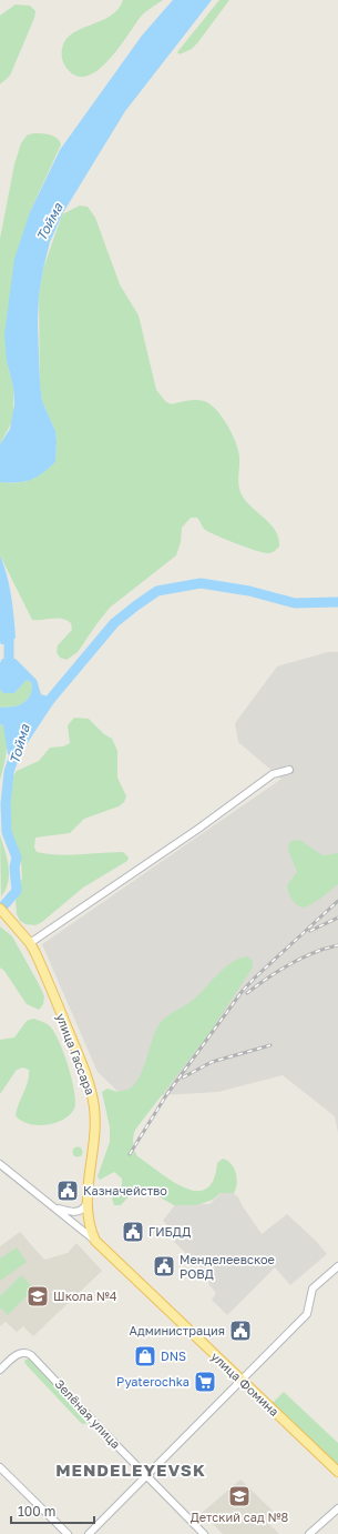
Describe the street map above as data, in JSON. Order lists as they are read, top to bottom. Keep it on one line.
{"streets":{"main road":["улица Гассара","улица Фомина"],"street":["Зелёная улица"]},"crossings":[["улица Гассара","улица Фомина"]],"districts":["MENDELEYEVSK"],"water":["Тойма"],"places":{"public building":["Казначейство","ГИБДД","Менделеевское РОВД","Администрация"],"school or university":["Школа №4","Детский сад №8"],"shop":["DNS"],"supermarket":["Pyaterochka"]},"scale_bar":"100 m"}
